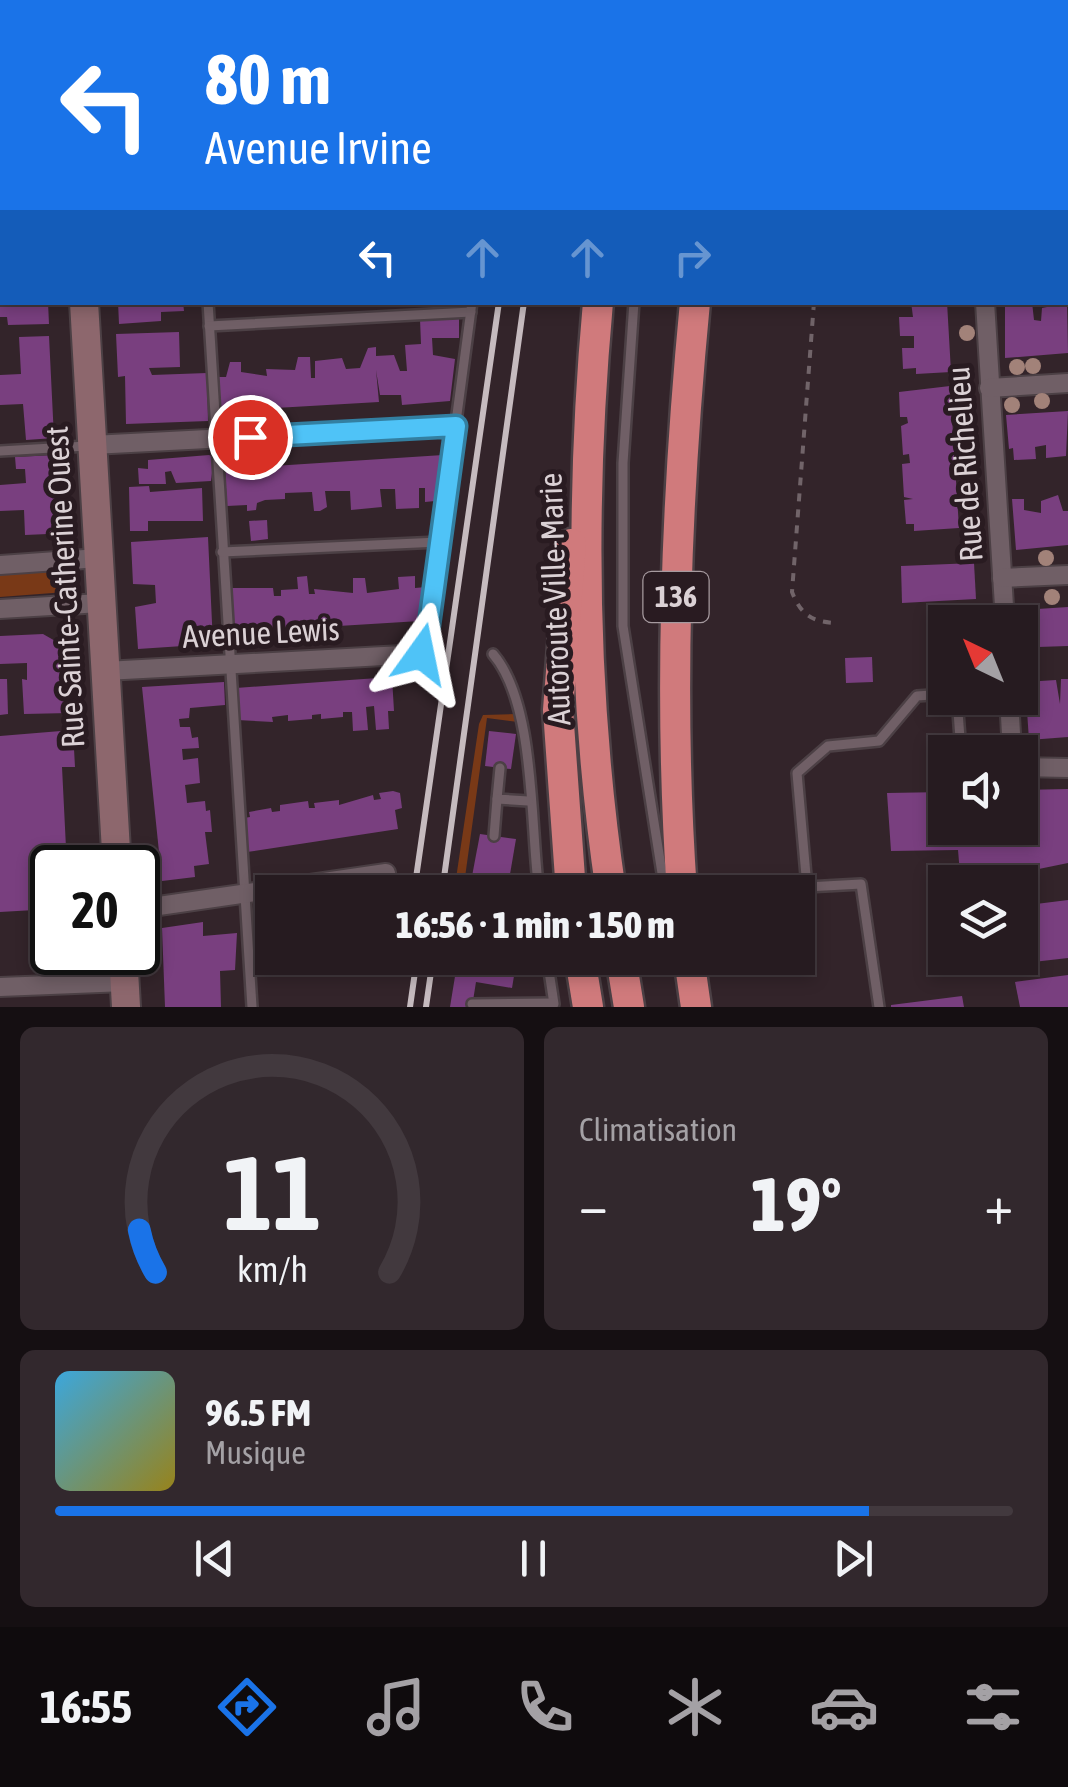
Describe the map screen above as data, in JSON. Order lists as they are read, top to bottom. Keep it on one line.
{"streets":{"highway":["136","Autoroute Ville-Marie"],"main road":["Rue Sainte-Catherine Ouest"],"street":["Rue de Richelieu","Avenue Lewis"]},"crossings":[["Rue Sainte-Catherine Ouest","Avenue Lewis"]],"north":"top left","page":{"turn":["80 m","Avenue Irvine"],"limit":"20","trip":"16:56 · 1 min · 150 m","tile":"Climatisation","heat":["−","19°","+"],"song":["96.5 FM","Musique"],"tabs":"16:55","gauge":["11","km/h"]}}
